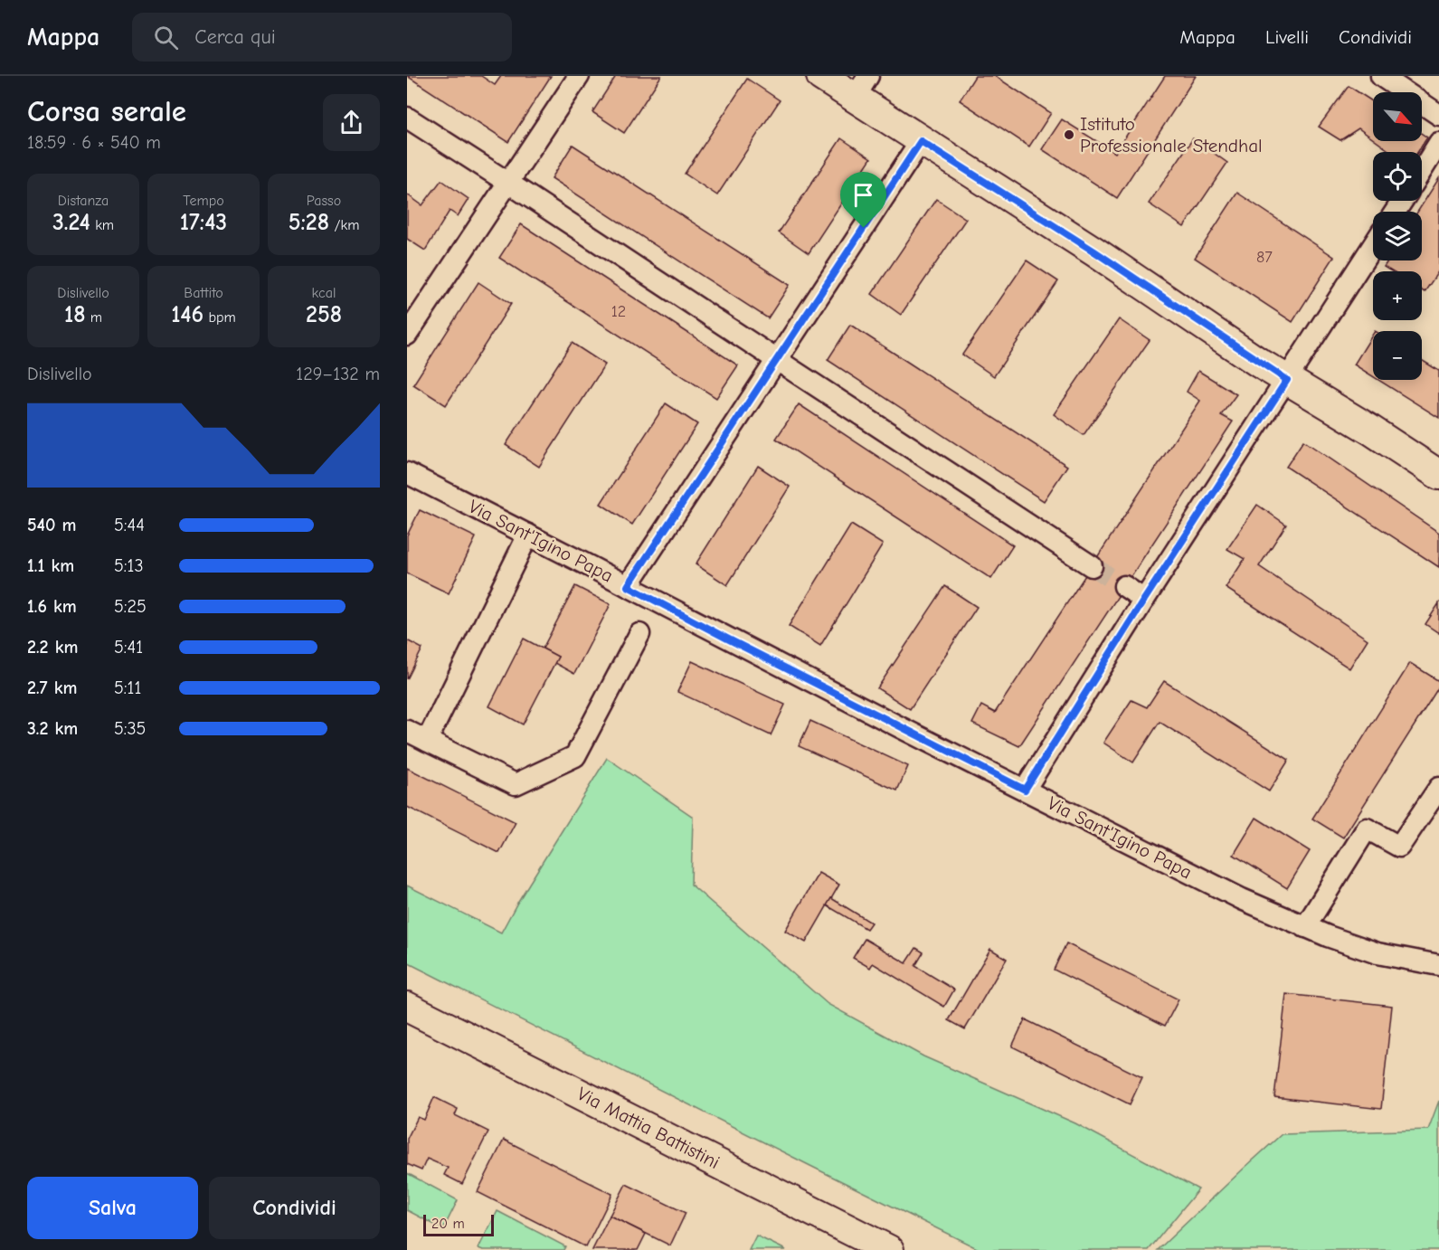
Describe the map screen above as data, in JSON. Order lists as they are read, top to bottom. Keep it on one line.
{"streets":{"street":["Via Sant'Igino Papa","Via Mattia Battistini"]},"places":["Istituto Professionale Stendhal"],"house_numbers":["87","12"],"scale_bar":"20 m","north":"bottom right","page":{"header":"Mappa","search":"Cerca qui","nav":["Mappa","Livelli","Condividi"],"heading":["Corsa serale","18:59 · 6 × 540 m"],"map_buttons":["+","−"],"stats":[["Distanza","3.24 km"],["Tempo","17:43"],["Passo","5:28 /km"],["Dislivello","18 m"],["Battito","146 bpm"],["kcal","258"]],"chart":["Dislivello","129–132 m"],"list":[{"name":"540 m","note":"5:44"},{"name":"1.1 km","note":"5:13"},{"name":"1.6 km","note":"5:25"},{"name":"2.2 km","note":"5:41"},{"name":"2.7 km","note":"5:11"},{"name":"3.2 km","note":"5:35"}],"buttons":["Salva","Condividi"],"scale":"20 m"}}
